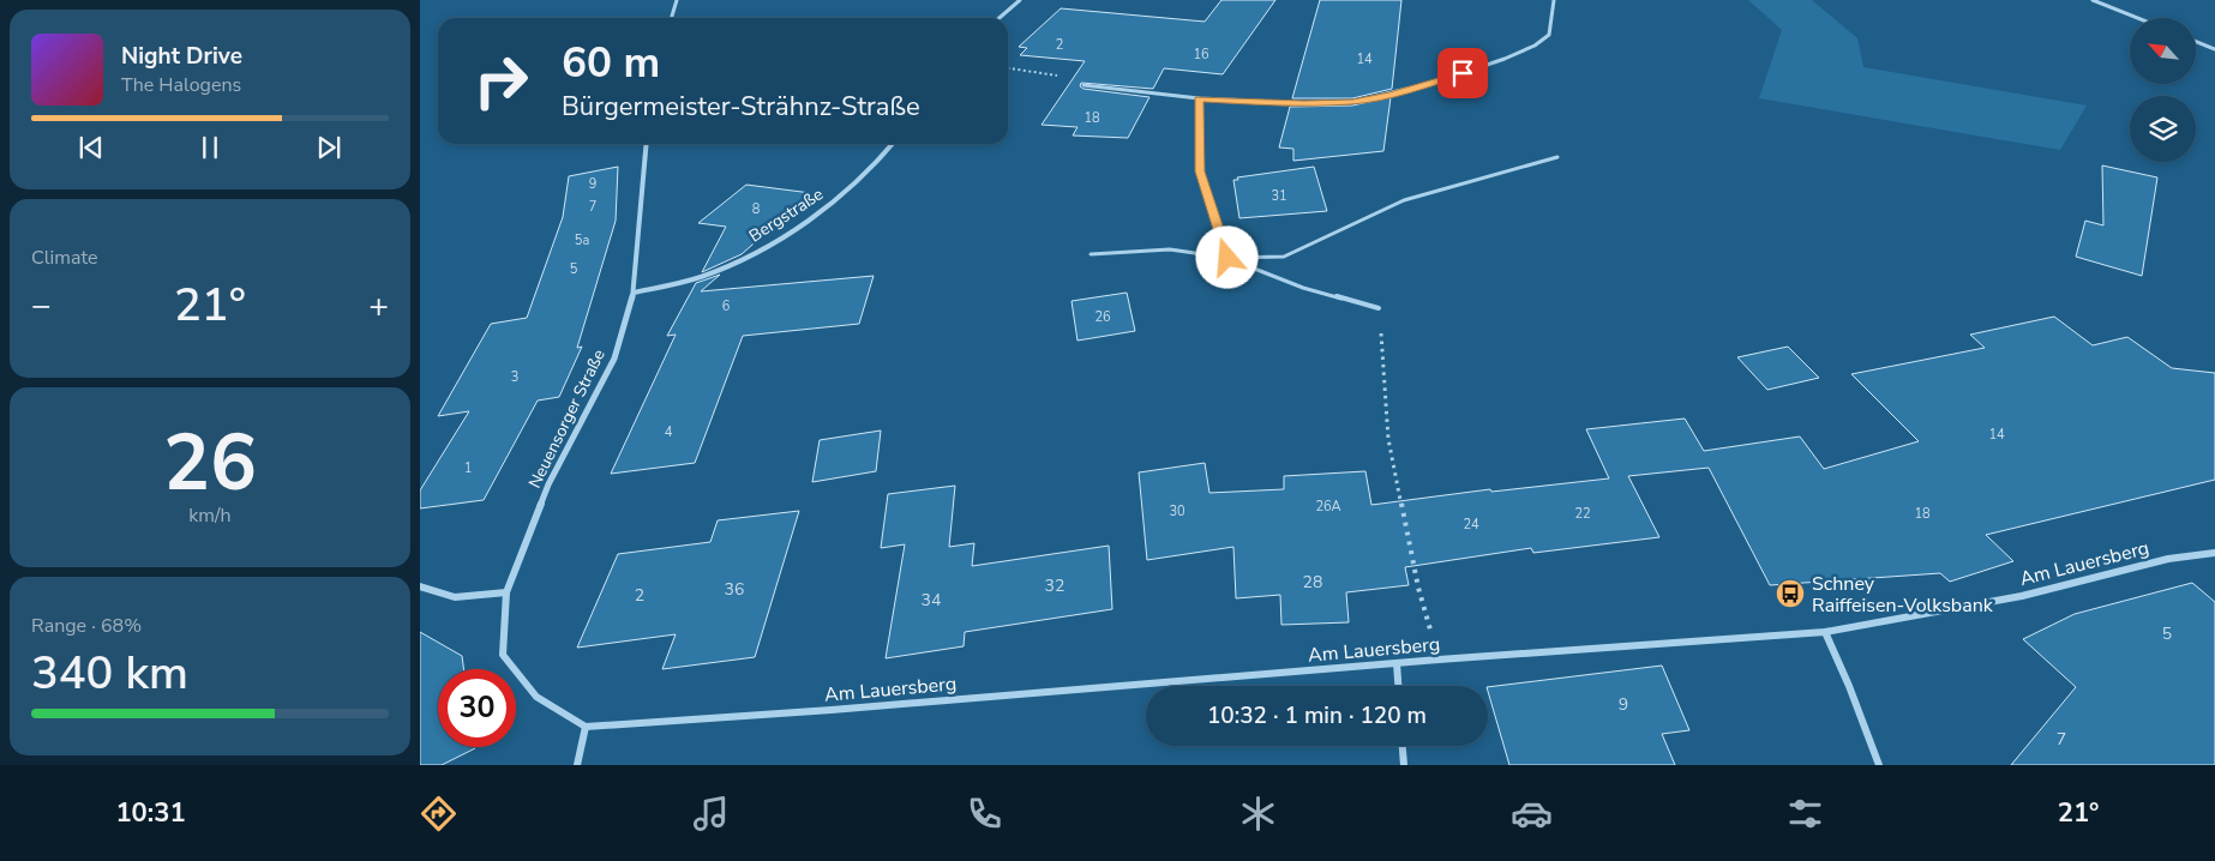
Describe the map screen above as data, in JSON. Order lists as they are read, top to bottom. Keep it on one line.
{"streets":{"street":["Bergstraße","Neuensorger Straße","Am Lauersberg"]},"crossings":[["Bergstraße","Neuensorger Straße"],["Neuensorger Straße","Am Lauersberg"]],"places":{"bus stop":["Schney Raiffeisen-Volksbank"]},"house_numbers":["2","16","14","18","9","31","7","8","5a","5","6","26","3","4","14","1","26A","30","22","18","24","28","32","36","2","34","5","9","7"],"north":"top left","page":{"turn":["60 m","Bürgermeister-Strähnz-Straße"],"song":["Night Drive","The Halogens"],"tile":["Climate",["26","km/h"],["Range · 68%","340 km"]],"heat":["−","21°","+"],"limit":"30","trip":"10:32 · 1 min · 120 m","tabs":["10:31","21°"]}}
